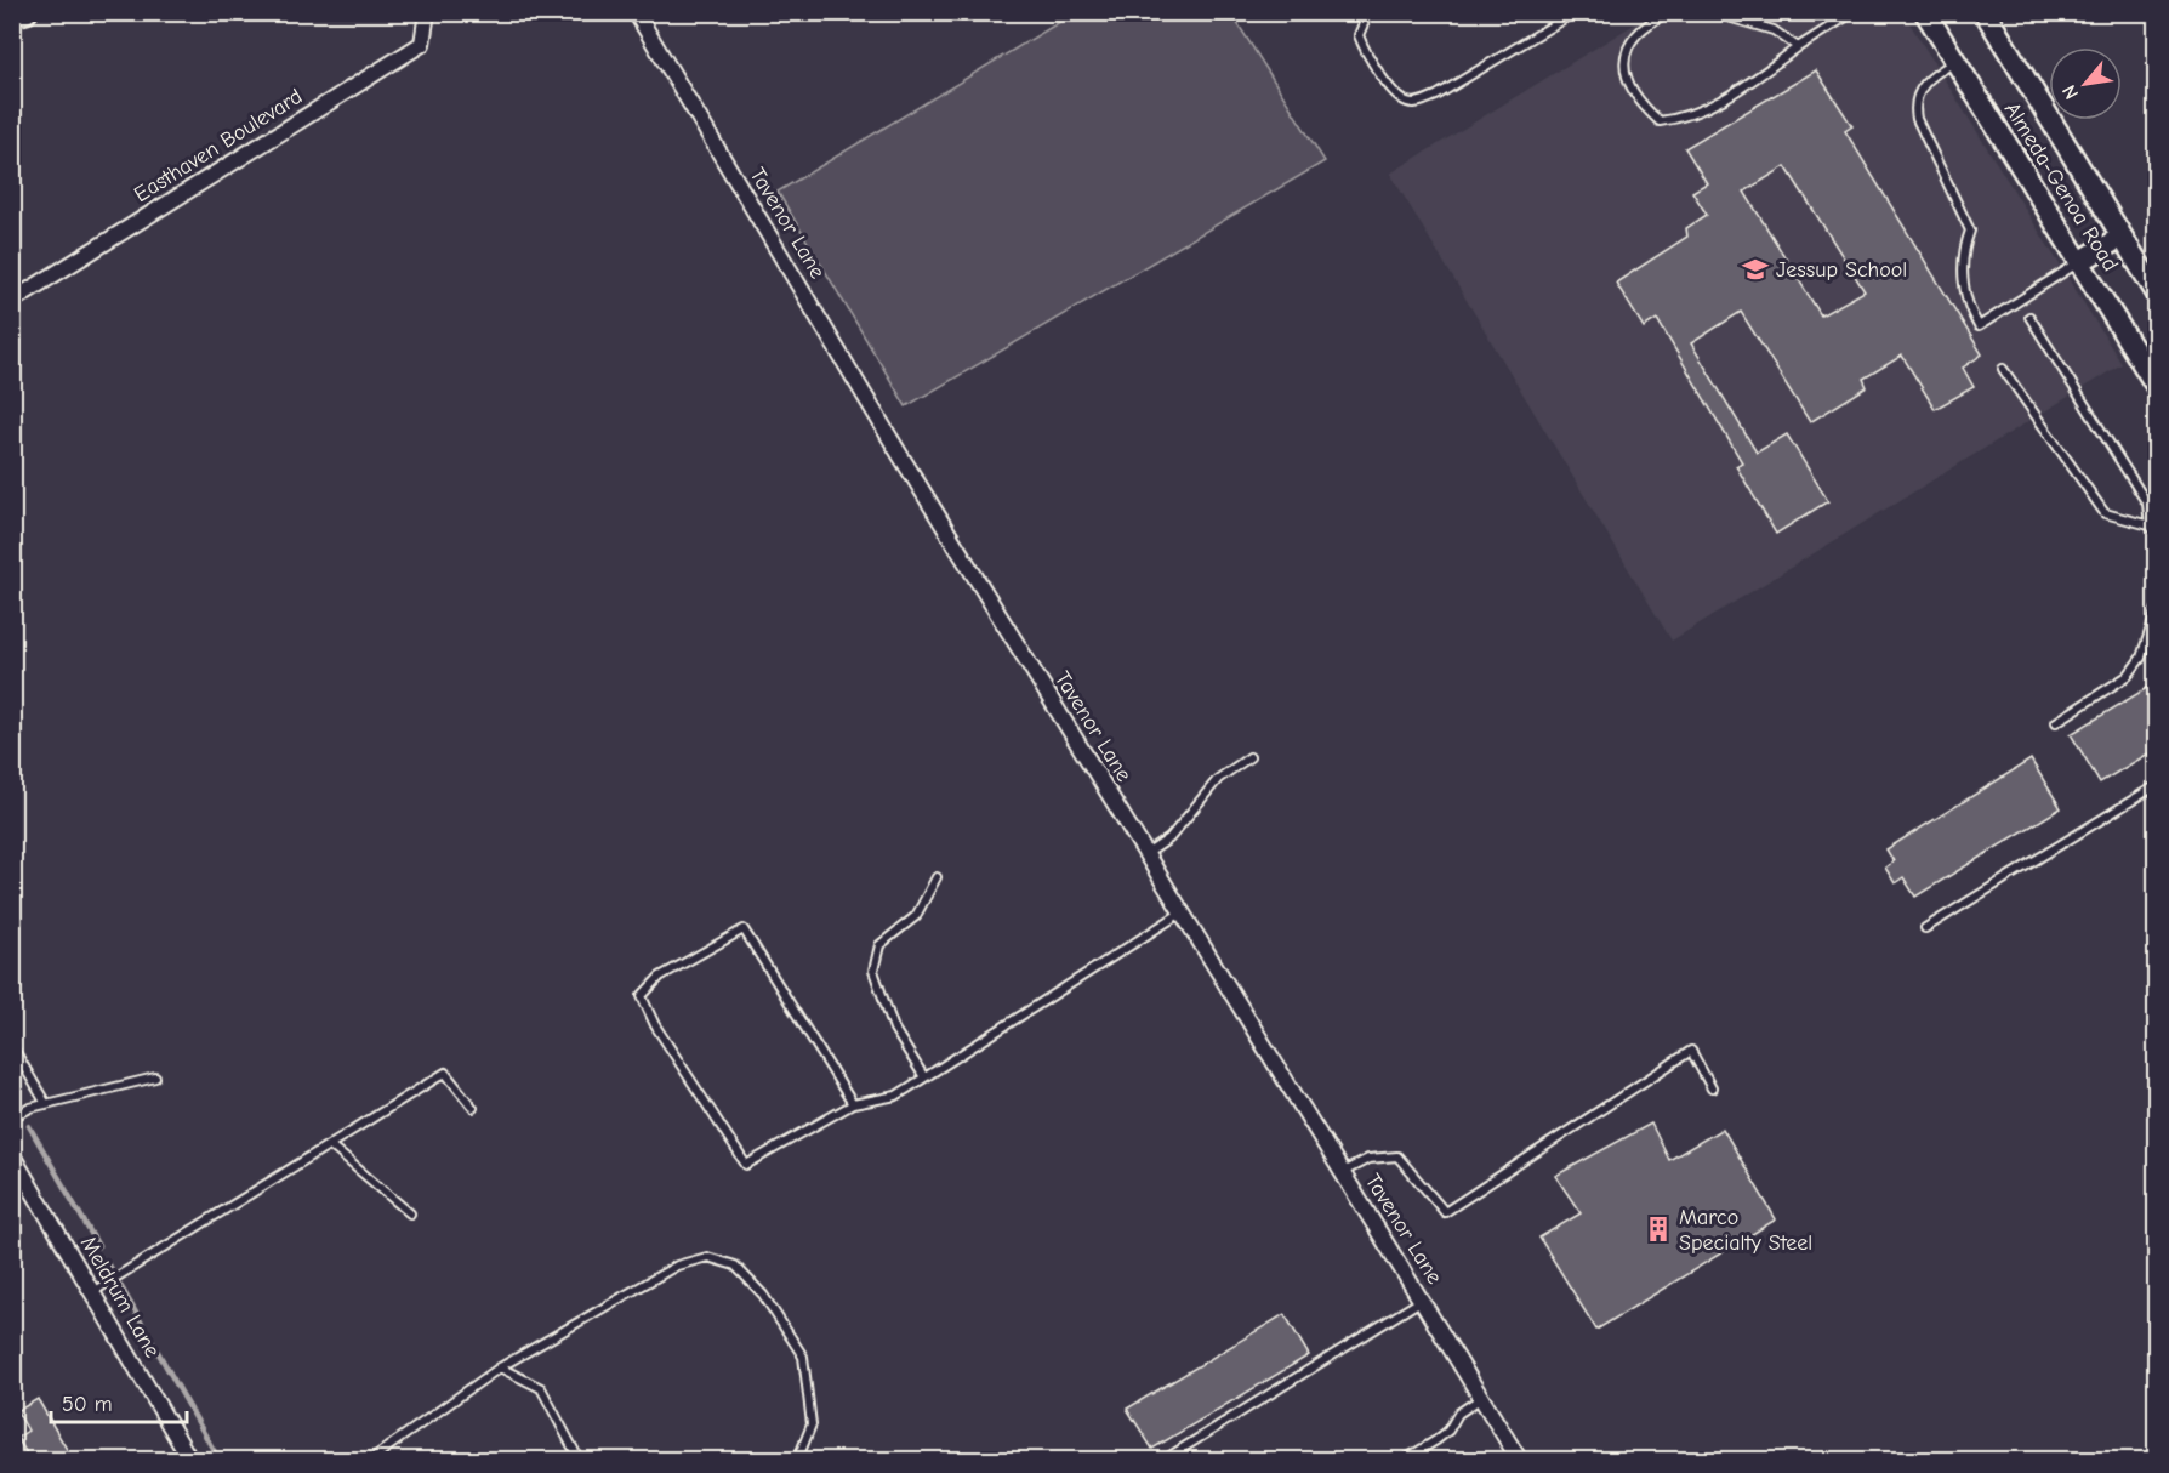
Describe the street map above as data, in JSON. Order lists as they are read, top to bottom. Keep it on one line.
{"streets":{"main road":["Almeda-Genoa Road"],"street":["Easthaven Boulevard","Tavenor Lane","Meldrum Lane"]},"places":{"school or university":["Jessup School"],"building":["Marco Specialty Steel"]},"scale_bar":"50 m","north":"bottom left"}
